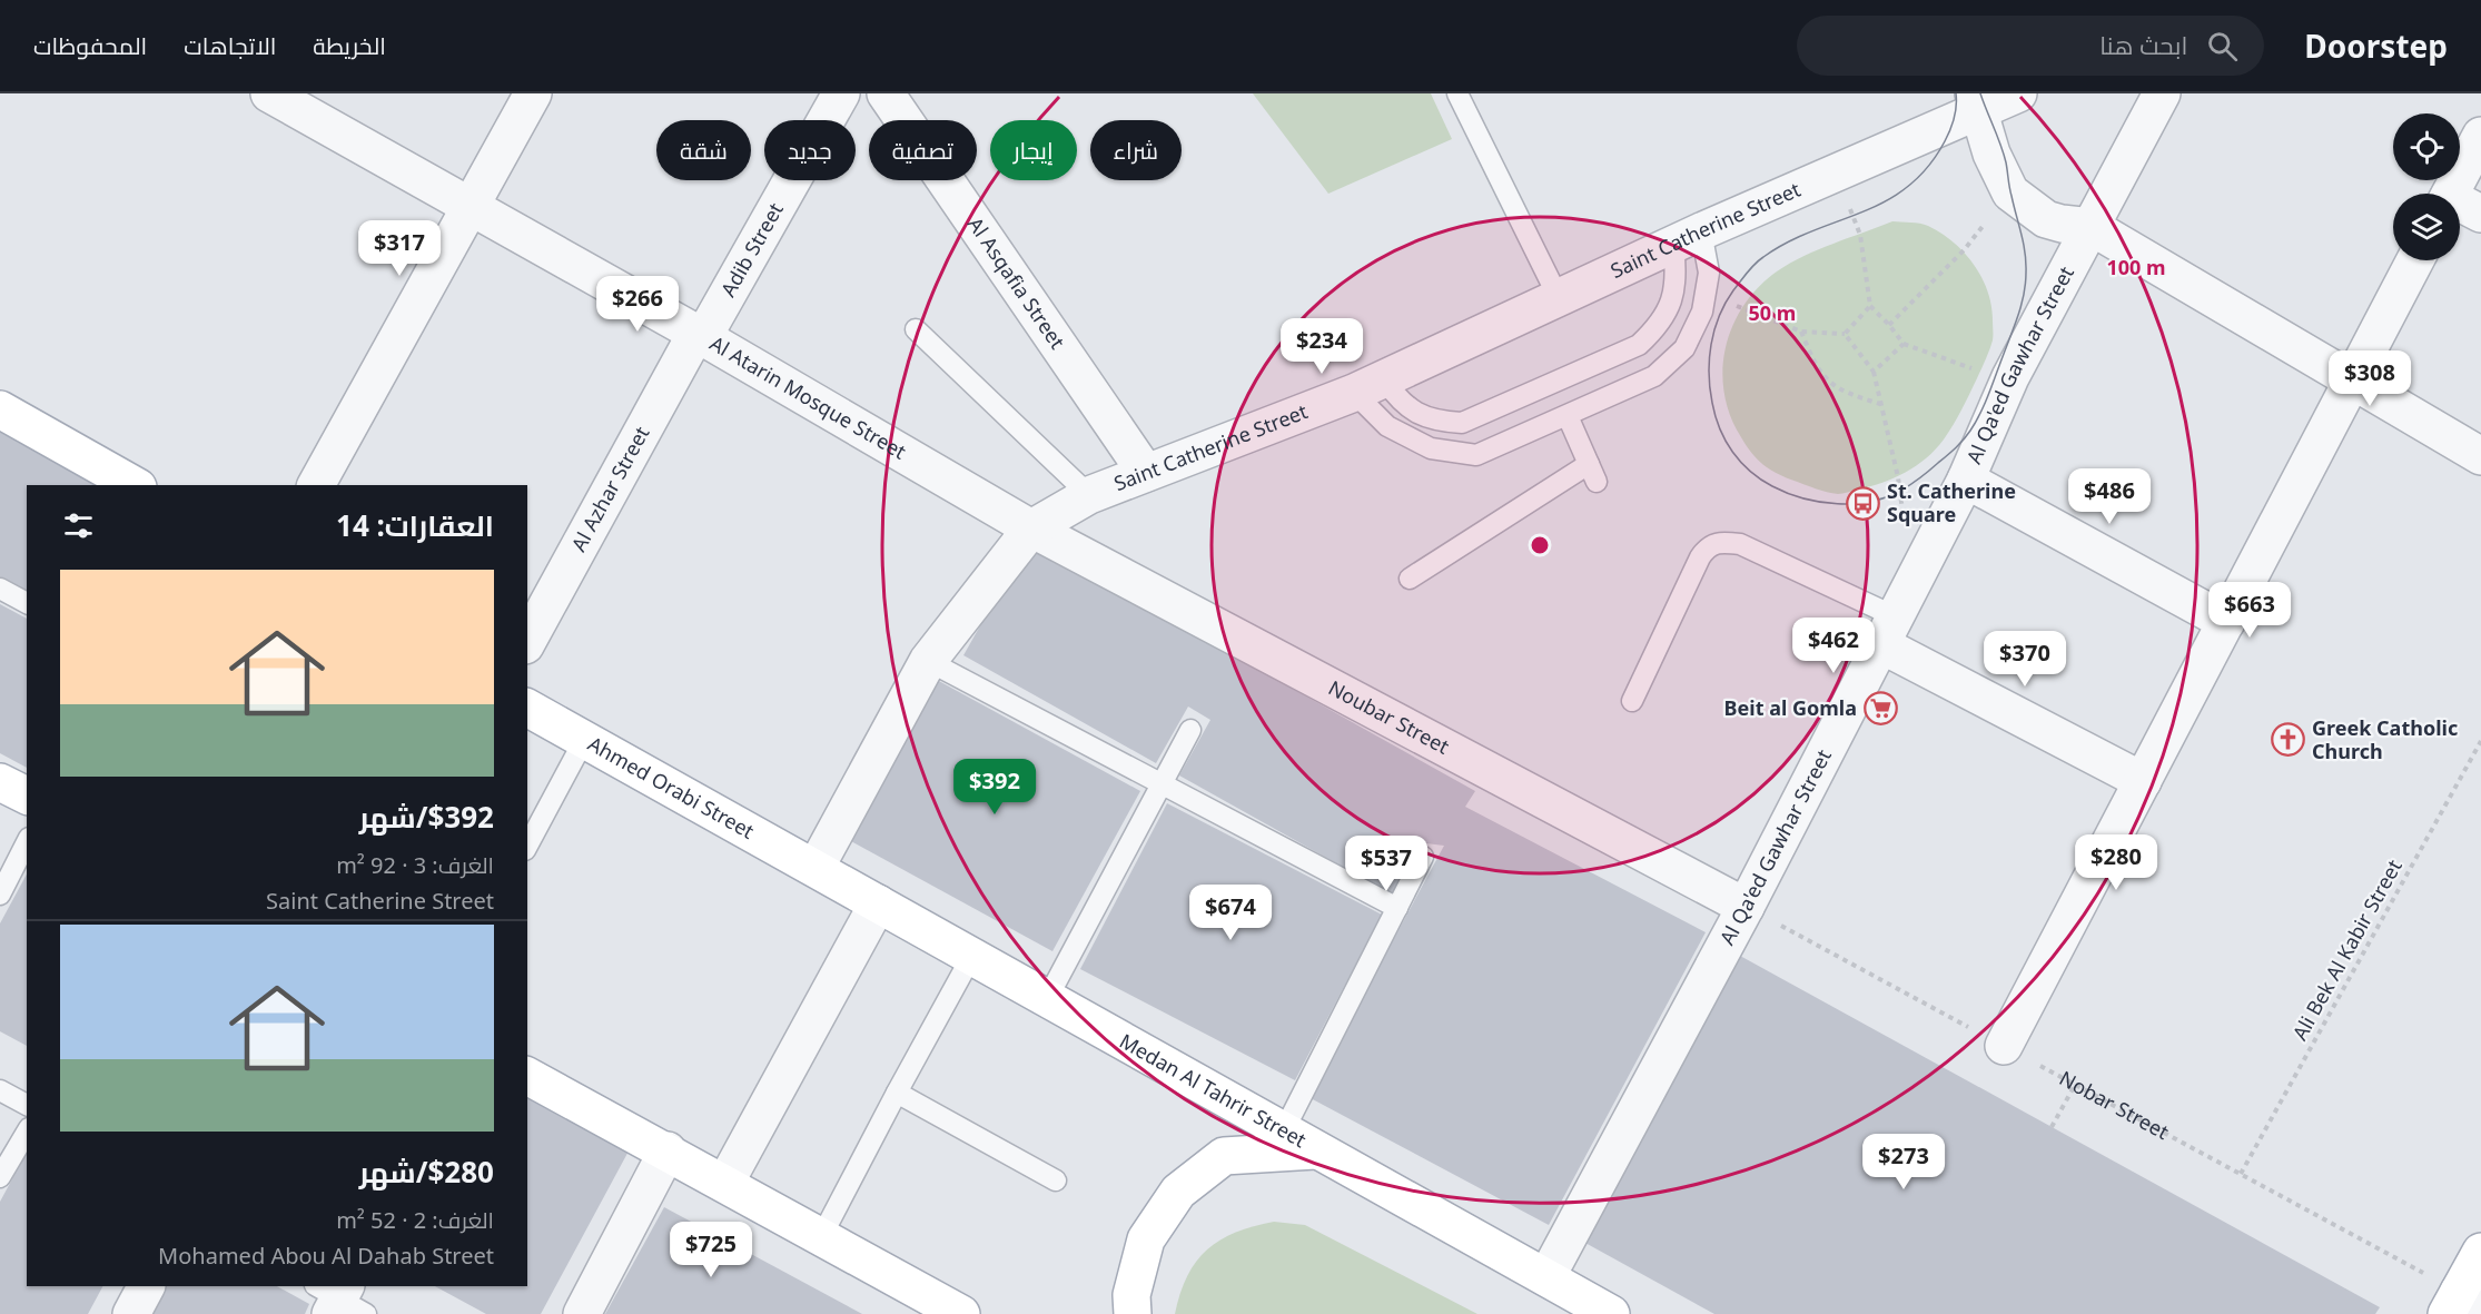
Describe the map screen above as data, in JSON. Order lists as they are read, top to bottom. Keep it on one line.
{"streets":{"main road":["Ahmed Orabi Street","Medan Al Tahrir Street"],"street":["Saint Catherine Street","Adib Street","Al Asqafia Street","Al Qa'ed Gawhar Street","Al Atarin Mosque Street","Al Azhar Street","Noubar Street"],"path":["Ali Bek Al Kabir Street","Nobar Street"]},"crossings":[["Saint Catherine Street","Al Asqafia Street"],["Saint Catherine Street","Al Atarin Mosque Street"],["Saint Catherine Street","Noubar Street"],["Saint Catherine Street","Ahmed Orabi Street"],["Saint Catherine Street","Medan Al Tahrir Street"],["Adib Street","Al Atarin Mosque Street"],["Adib Street","Al Azhar Street"],["Al Qa'ed Gawhar Street","Noubar Street"],["Al Qa'ed Gawhar Street","Medan Al Tahrir Street"],["Al Qa'ed Gawhar Street","Nobar Street"],["Al Atarin Mosque Street","Al Azhar Street"],["Al Atarin Mosque Street","Noubar Street"],["Noubar Street","Nobar Street"],["Ahmed Orabi Street","Medan Al Tahrir Street"],["Ali Bek Al Kabir Street","Nobar Street"]],"places":{"bus stop":["St. Catherine Square"],"supermarket":["Beit al Gomla"],"church":["Greek Catholic Church"]},"page":{"header":"Doorstep","search":"ابحث هنا","nav":["الخريطة","الاتجاهات","المحفوظات"],"chip":["شراء","إيجار","تصفية","جديد","شقة"],"price":["$317","$266","$234","$308","$486","$663","$462","$370","$392","$280","$537","$674","$273","$725"],"heading":"العقارات: 14","list":[{"name":"$392/شهر","note":"الغرف: 3 · 92 m² · Saint Catherine Street"},{"name":"$280/شهر","note":"الغرف: 2 · 52 m² · Mohamed Abou Al Dahab Street"}]},"rings":["100 m","50 m"]}
